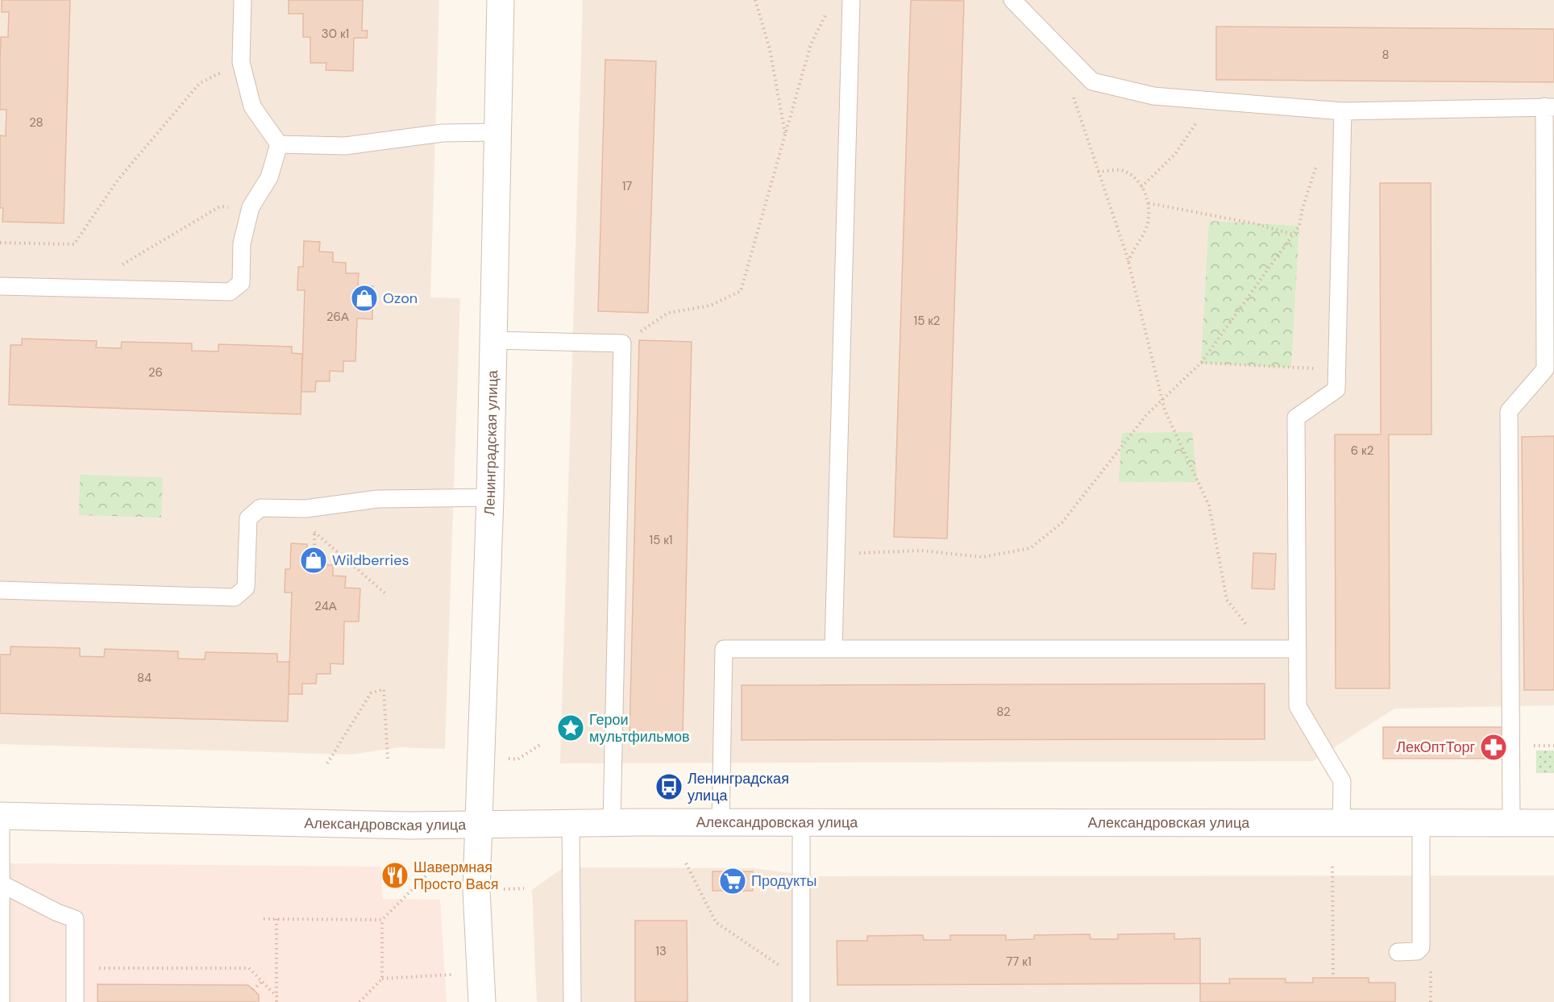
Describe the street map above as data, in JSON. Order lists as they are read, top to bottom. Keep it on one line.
{"streets":{"street":["Ленинградская улица","Александровская улица"]},"crossings":[["Ленинградская улица","Александровская улица"]],"places":{"shop":["Ozon","Wildberries"],"place":["Герои мультфильмов"],"pharmacy":["ЛекОптТорг"],"bus stop":["Ленинградская улица"],"restaurant":["Шавермная Просто Вася"],"supermarket":["Продукты"]},"house_numbers":["30 к1","8","28","17","26А","15 к2","26","6 к2","15 к1","24А","84","82","13","77 к1"]}
